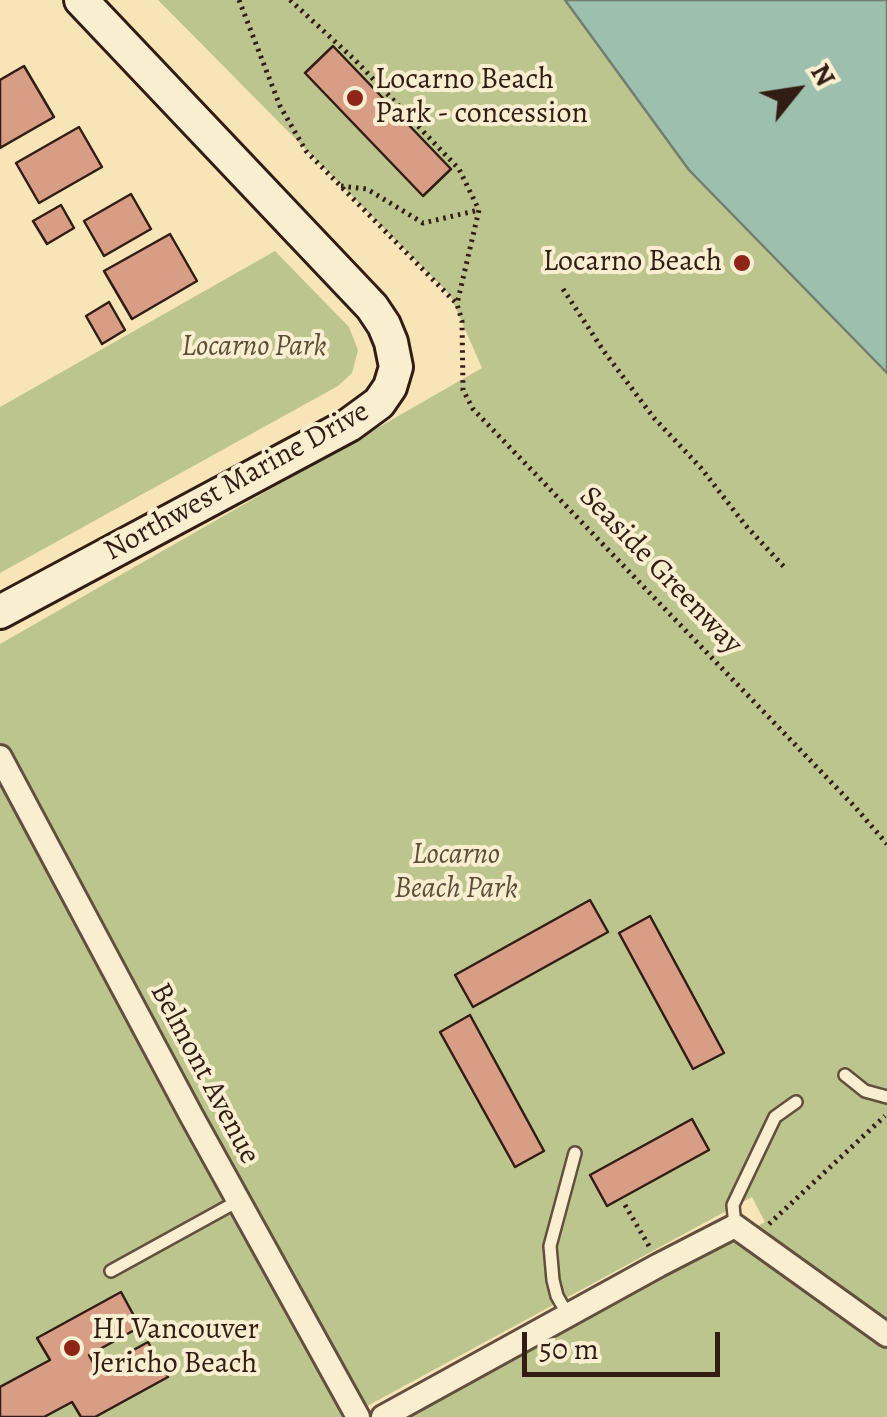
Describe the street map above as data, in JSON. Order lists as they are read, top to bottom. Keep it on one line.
{"streets":{"street":["Northwest Marine Drive","Belmont Avenue"],"path":["Seaside Greenway"]},"parks":["Locarno Park","Locarno Beach Park"],"places":["Locarno Beach Park - concession","Locarno Beach","HI Vancouver Jericho Beach"],"scale_bar":"50 m","north":"top right"}
